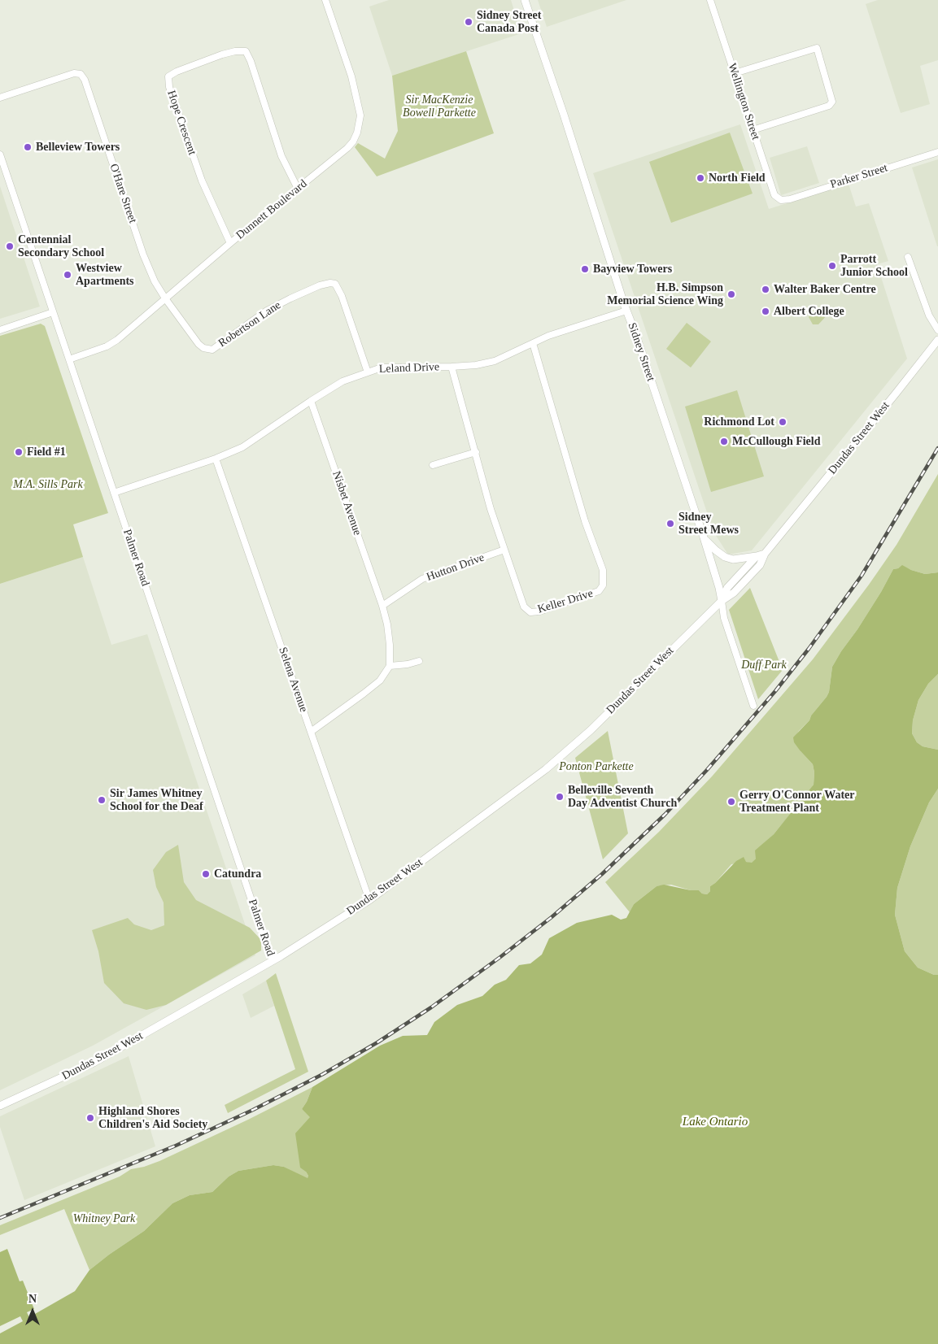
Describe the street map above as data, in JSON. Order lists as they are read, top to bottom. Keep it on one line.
{"streets":{"main road":["Sidney Street","Dundas Street West"],"street":["Wellington Street","Hope Crescent","Parker Street","O'Hare Street","Dunnett Boulevard","Robertson Lane","Leland Drive","Nisbet Avenue","Palmer Road","Hutton Drive","Keller Drive","Selena Avenue"]},"crossings":[["Wellington Street","Parker Street"],["Hope Crescent","Dunnett Boulevard"],["O'Hare Street","Dunnett Boulevard"],["O'Hare Street","Robertson Lane"],["Dunnett Boulevard","Robertson Lane"],["Dunnett Boulevard","Palmer Road"],["Robertson Lane","Leland Drive"],["Sidney Street","Leland Drive"],["Sidney Street","Dundas Street West"],["Leland Drive","Nisbet Avenue"],["Leland Drive","Palmer Road"],["Leland Drive","Keller Drive"],["Leland Drive","Selena Avenue"],["Dundas Street West","Palmer Road"],["Dundas Street West","Selena Avenue"],["Nisbet Avenue","Hutton Drive"],["Hutton Drive","Keller Drive"]],"water":["Lake Ontario"],"parks":["Sir MacKenzie Bowell Parkette","M.A. Sills Park","Duff Park","Ponton Parkette","Whitney Park"],"places":["Sidney Street Canada Post","Belleview Towers","North Field","Centennial Secondary School","Parrott Junior School","Bayview Towers","Westview Apartments","Walter Baker Centre","H.B. Simpson Memorial Science Wing","Albert College","Richmond Lot","McCullough Field","Field #1","Sidney Street Mews","Belleville Seventh Day Adventist Church","Sir James Whitney School for the Deaf","Gerry O'Connor Water Treatment Plant","Catundra","Highland Shores Children's Aid Society"],"north":"top"}
